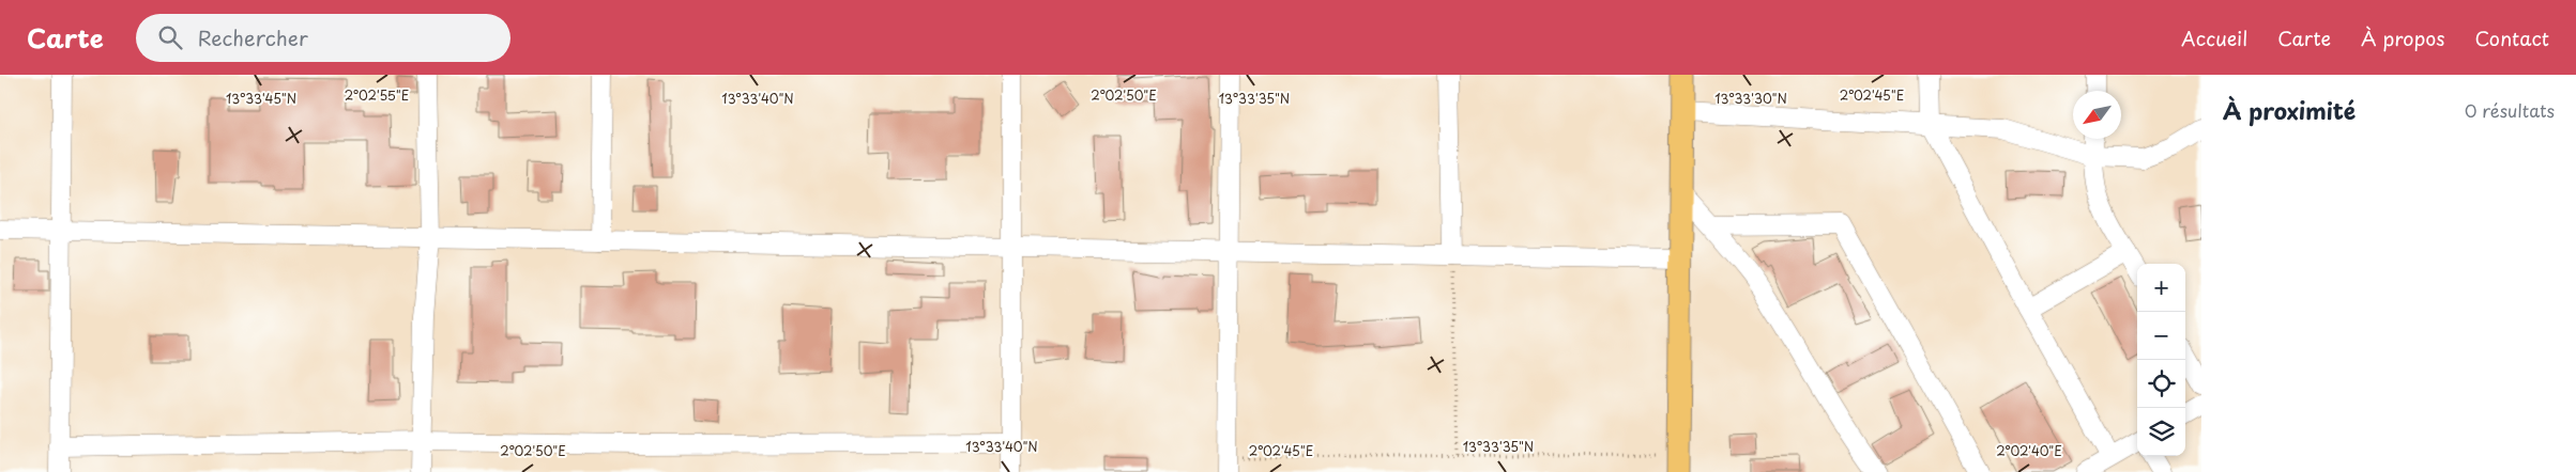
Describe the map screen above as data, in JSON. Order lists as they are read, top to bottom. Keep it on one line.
{"north":"bottom left","page":{"header":"Carte","search":"Rechercher","nav":["Accueil","Carte","À propos","Contact"],"heading":["À proximité","0 résultats"],"map_buttons":["+","−"]},"coordinates":["2°02'55\"E","2°02'50\"E","2°02'45\"E","13°33'35\"N","13°33'30\"N","13°33'45\"N","13°33'40\"N","2°02'40\"E"]}
